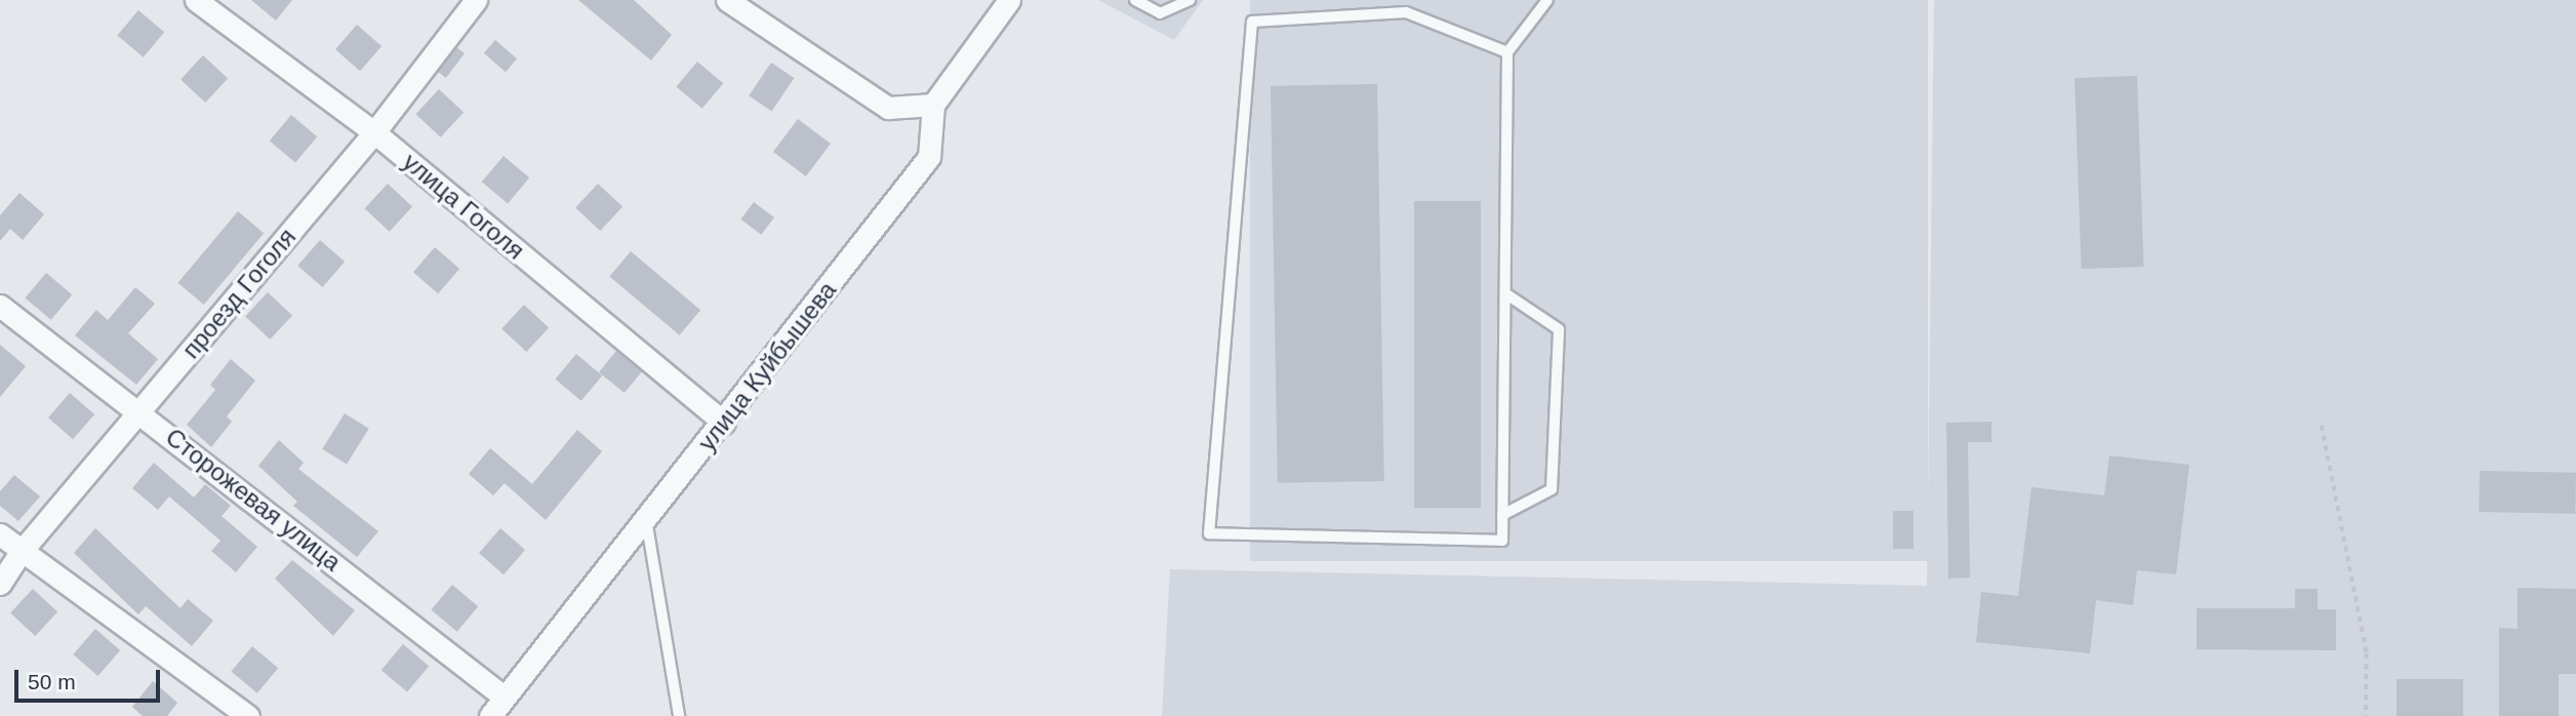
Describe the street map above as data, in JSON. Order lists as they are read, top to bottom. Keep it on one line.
{"streets":{"street":["улица Гоголя","проезд Гоголя","улица Куйбышева","Сторожевая улица"]},"crossings":[["улица Гоголя","проезд Гоголя"],["улица Гоголя","улица Куйбышева"],["проезд Гоголя","Сторожевая улица"],["улица Куйбышева","Сторожевая улица"]],"scale_bar":"50 m"}
